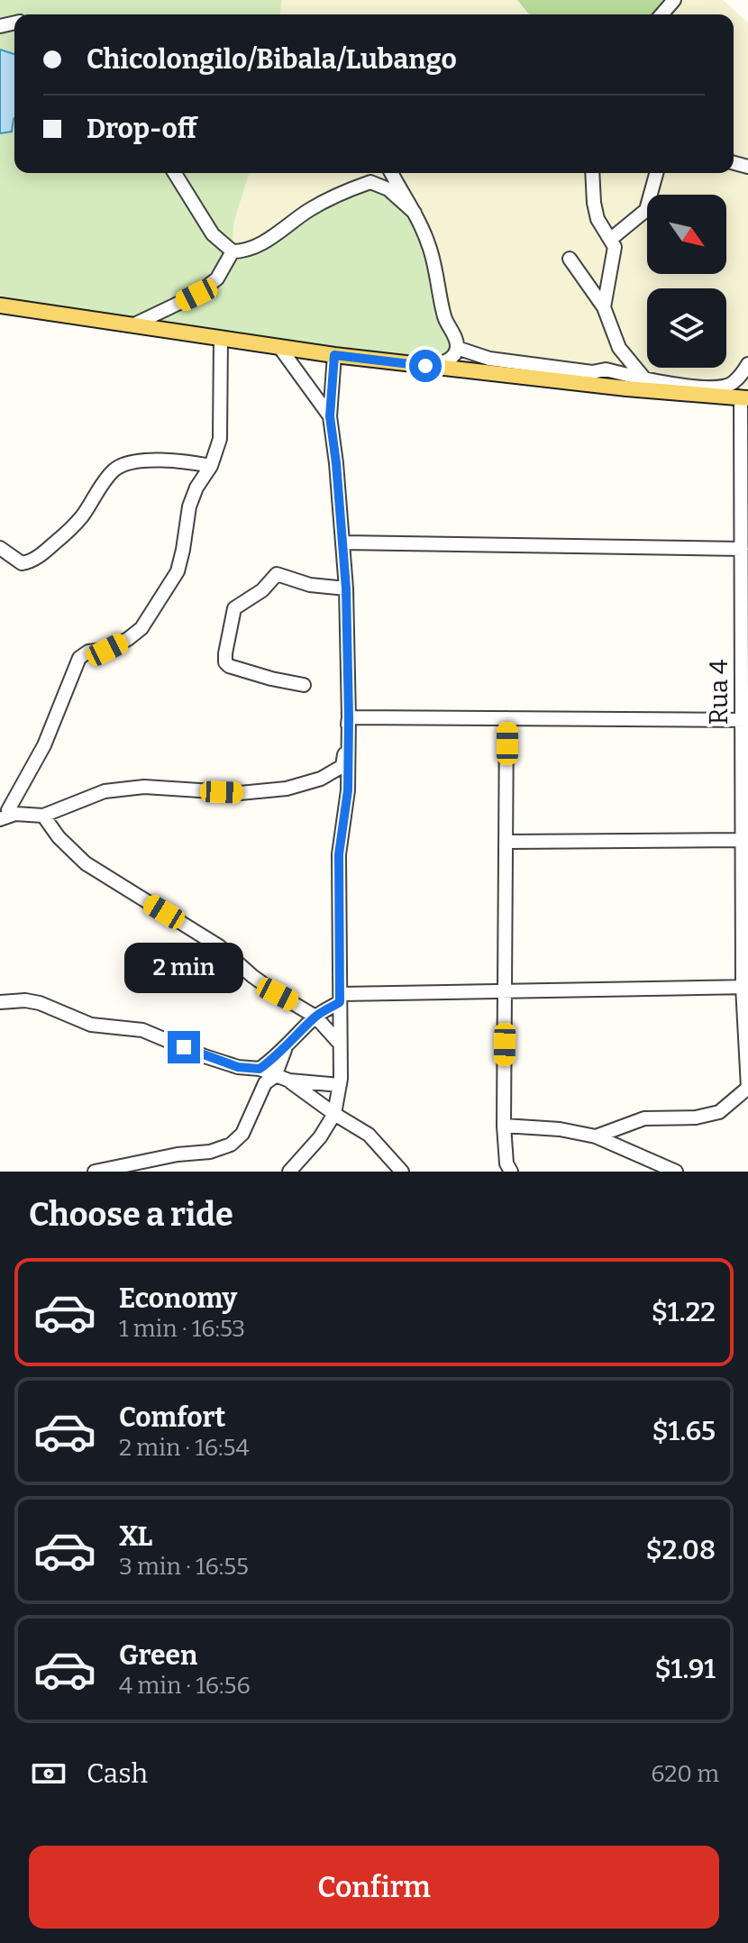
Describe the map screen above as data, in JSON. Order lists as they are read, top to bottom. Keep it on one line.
{"streets":{"street":["Rua 4"]},"north":"bottom right","page":{"banner":["Chicolongilo/Bibala/Lubango","Drop-off"],"bubble":"2 min","heading":"Choose a ride","list":[{"name":"Economy","note":"1 min · 16:53","value":"$1.22"},{"name":"Comfort","note":"2 min · 16:54","value":"$1.65"},{"name":"XL","note":"3 min · 16:55","value":"$2.08"},{"name":"Green","note":"4 min · 16:56","value":"$1.91"}],"pay":["Cash","620 m"],"buttons":"Confirm"}}
